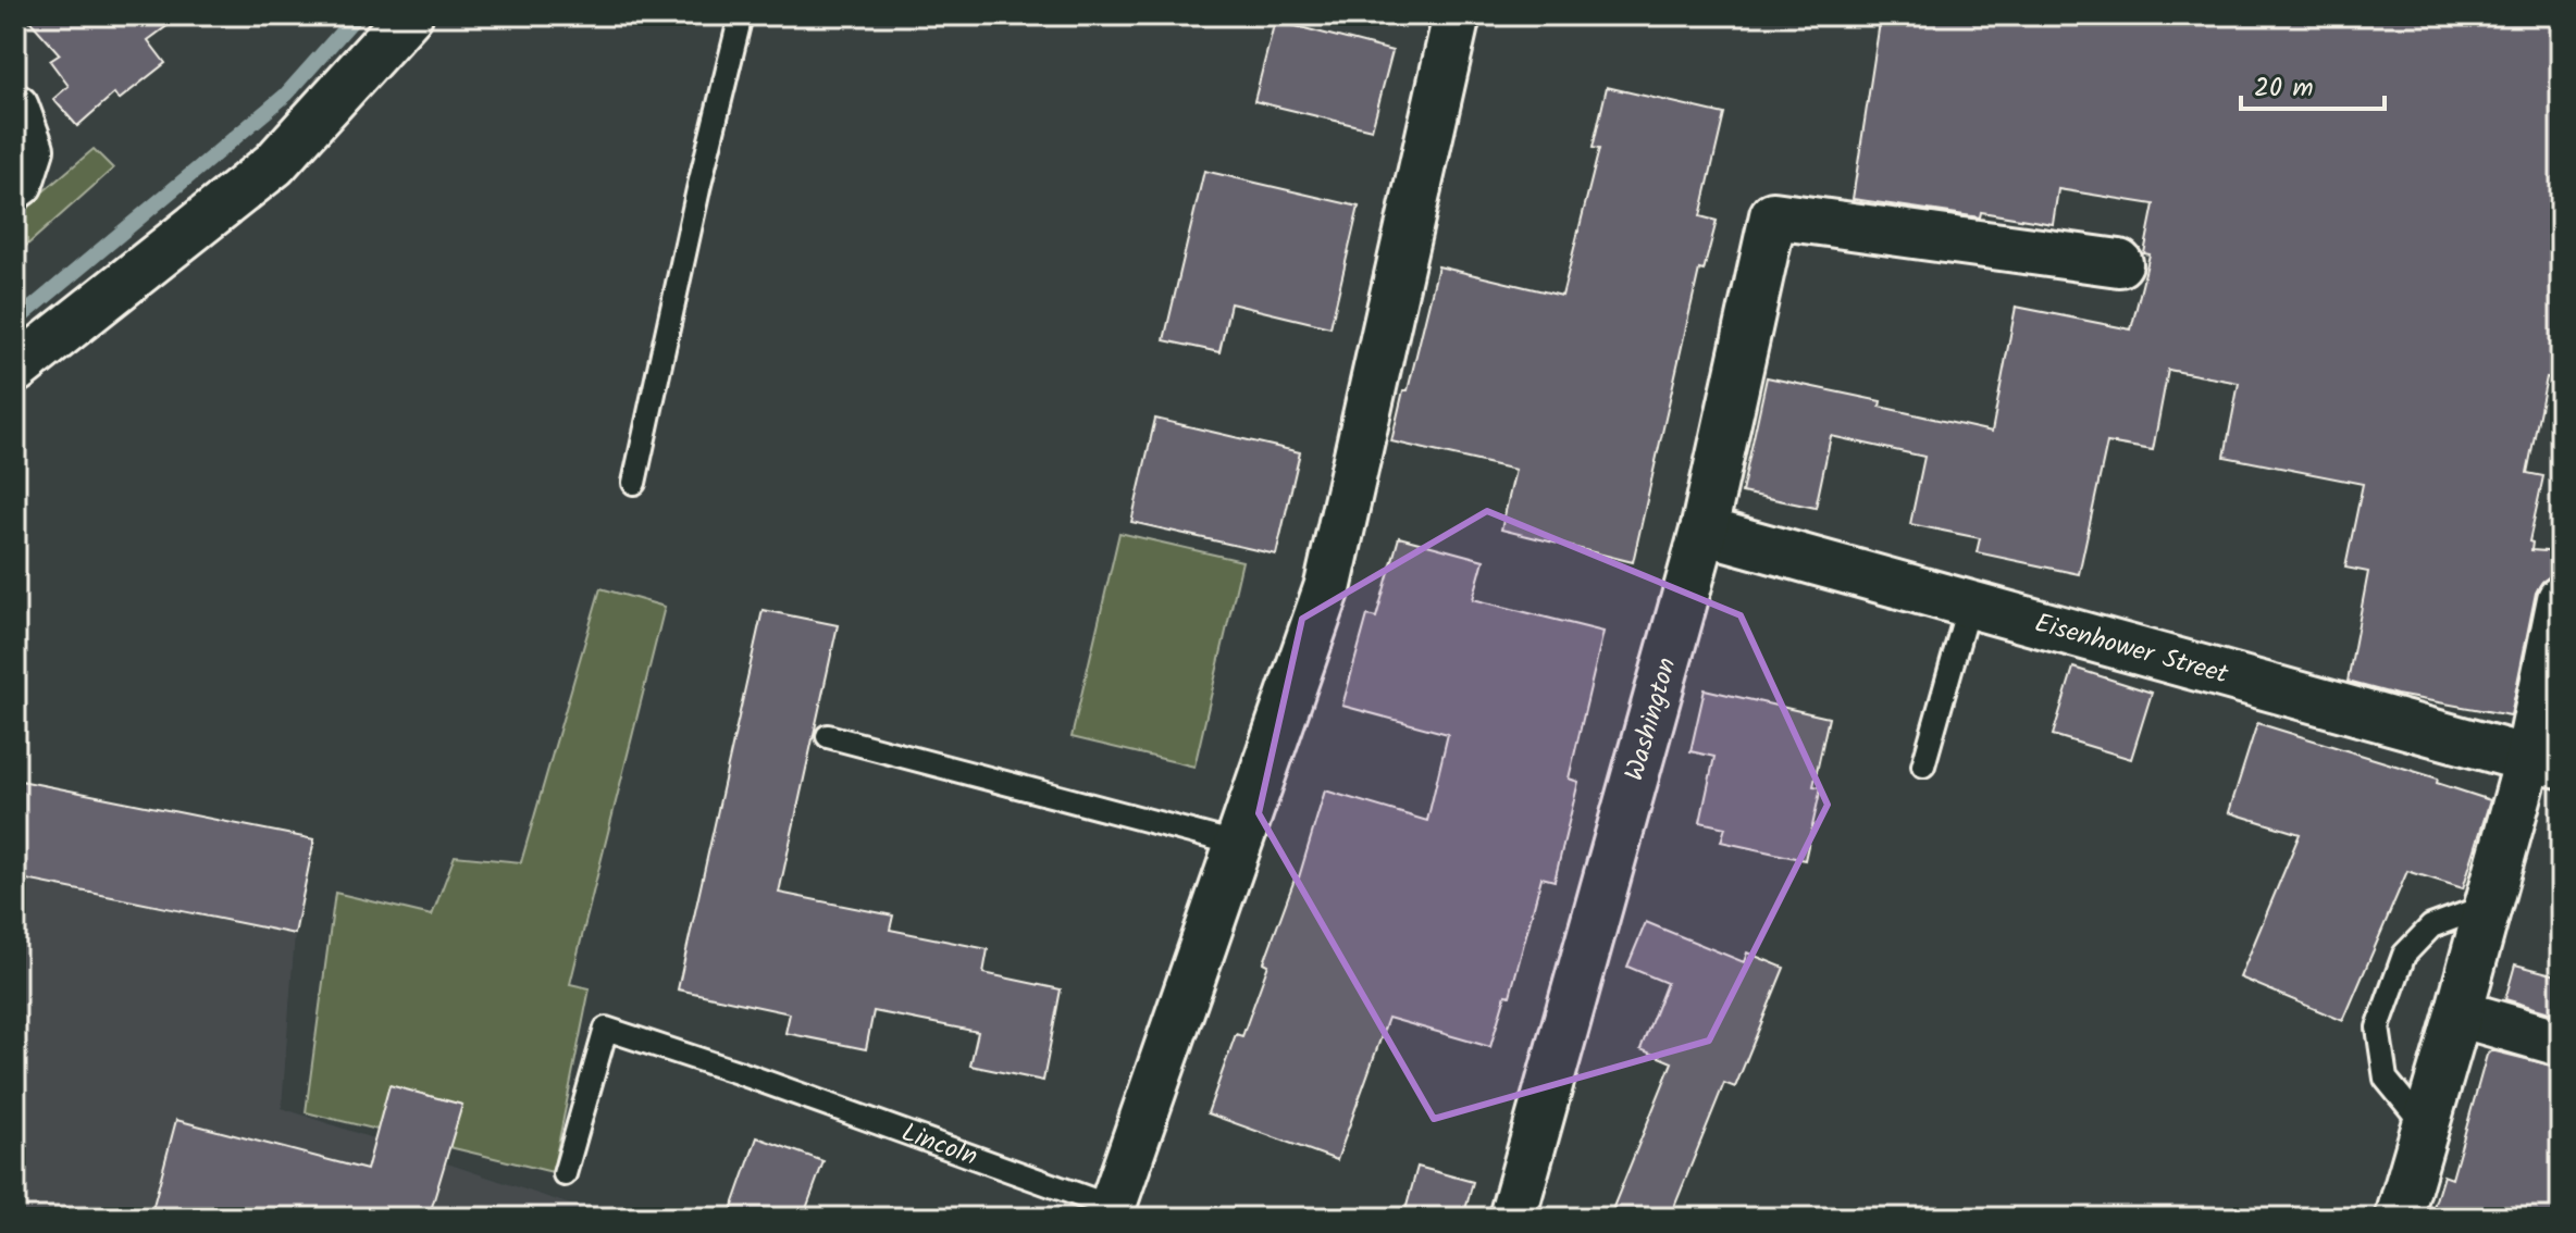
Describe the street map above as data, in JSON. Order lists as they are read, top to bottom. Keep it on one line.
{"streets":{"street":["Eisenhower Street","Washington"],"lane":["Lincoln"]},"crossings":[["Eisenhower Street","Washington"]],"scale_bar":"20 m"}
